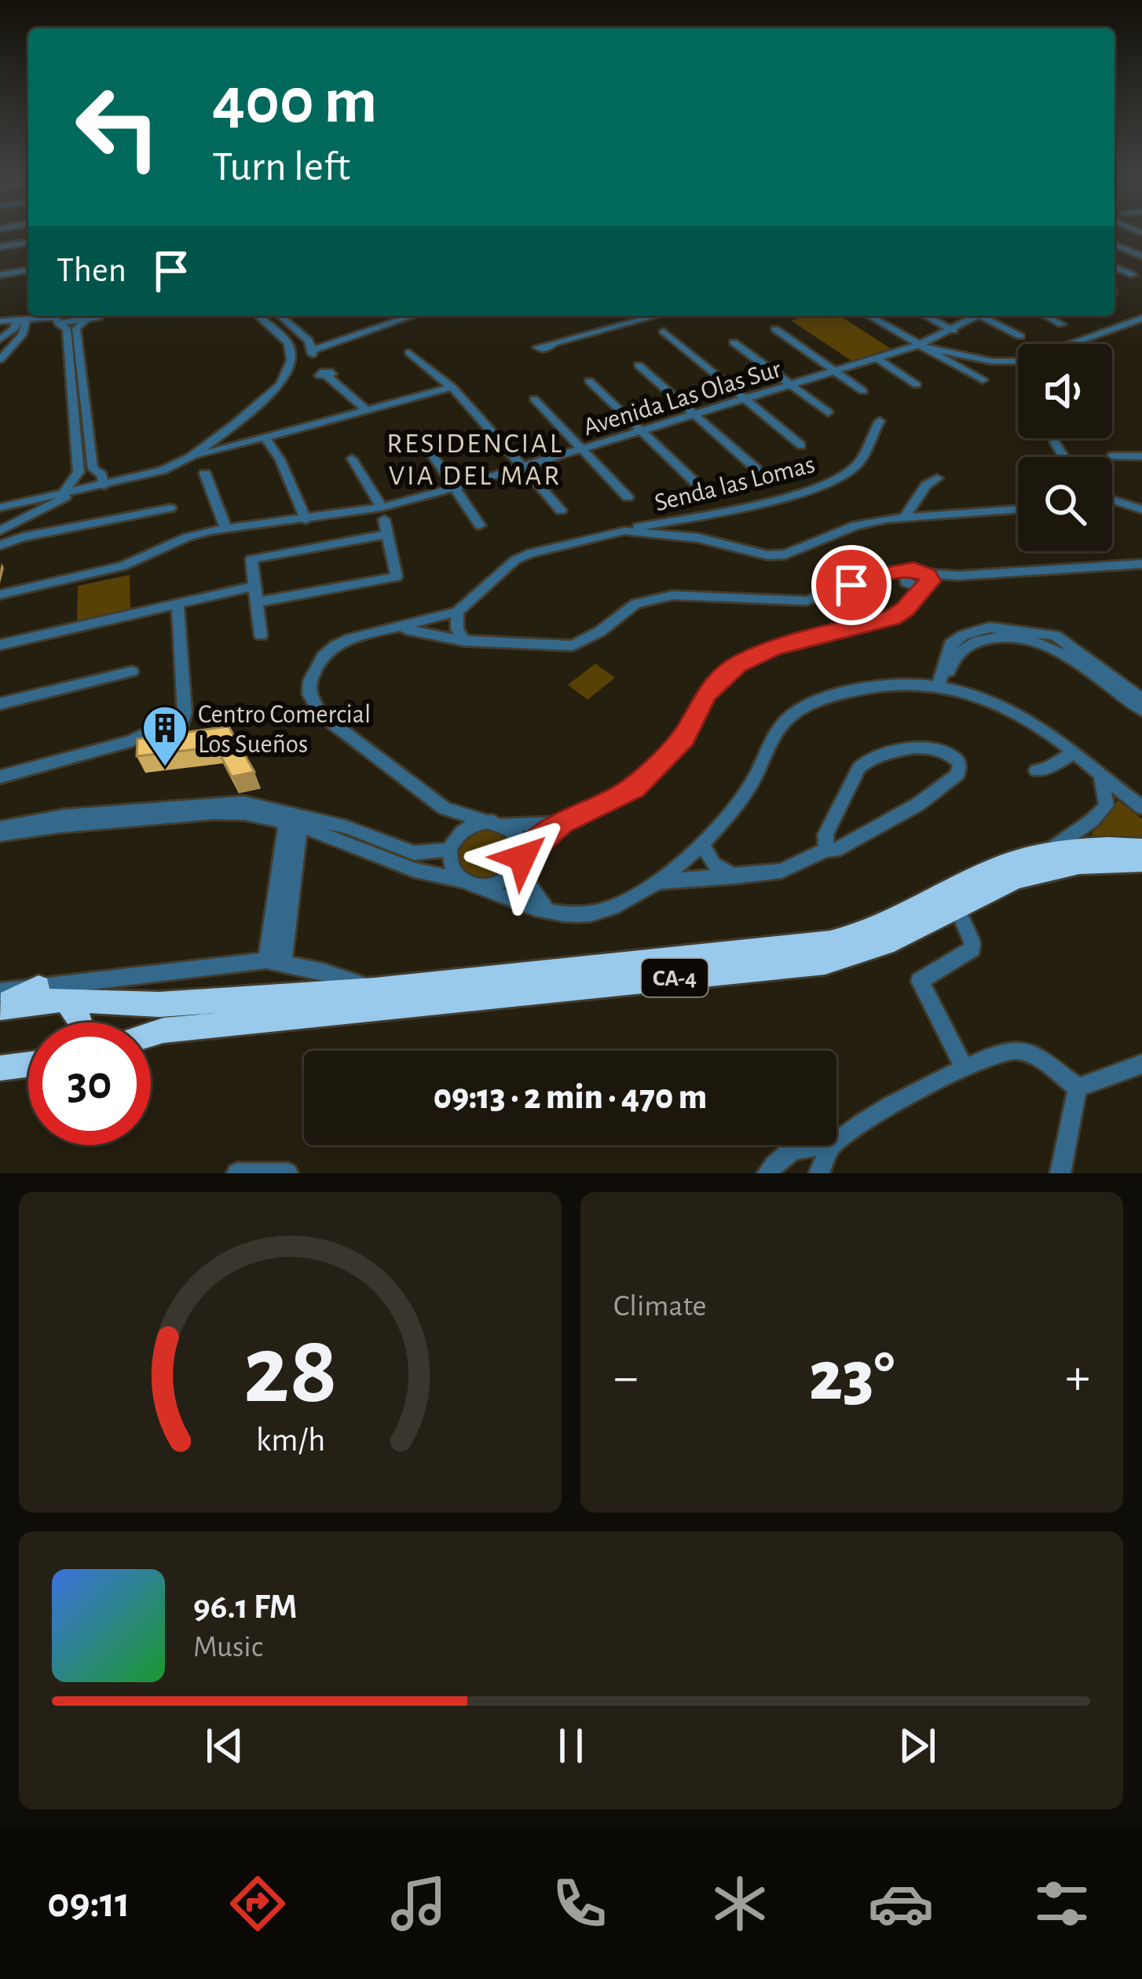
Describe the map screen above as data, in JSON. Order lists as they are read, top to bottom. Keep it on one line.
{"streets":{"highway":["CA-4"],"street":["Avenida Las Olas Sur","Senda las Lomas"]},"districts":["RESIDENCIAL VIA DEL MAR"],"places":{"building":["Centro Comercial Los Sueños"]},"page":{"turn":["400 m","Turn left"],"then":"Then","limit":"30","trip":"09:13 · 2 min · 470 m","tile":"Climate","heat":["−","23°","+"],"song":["96.1 FM","Music"],"tabs":"09:11","gauge":["28","km/h"]}}
